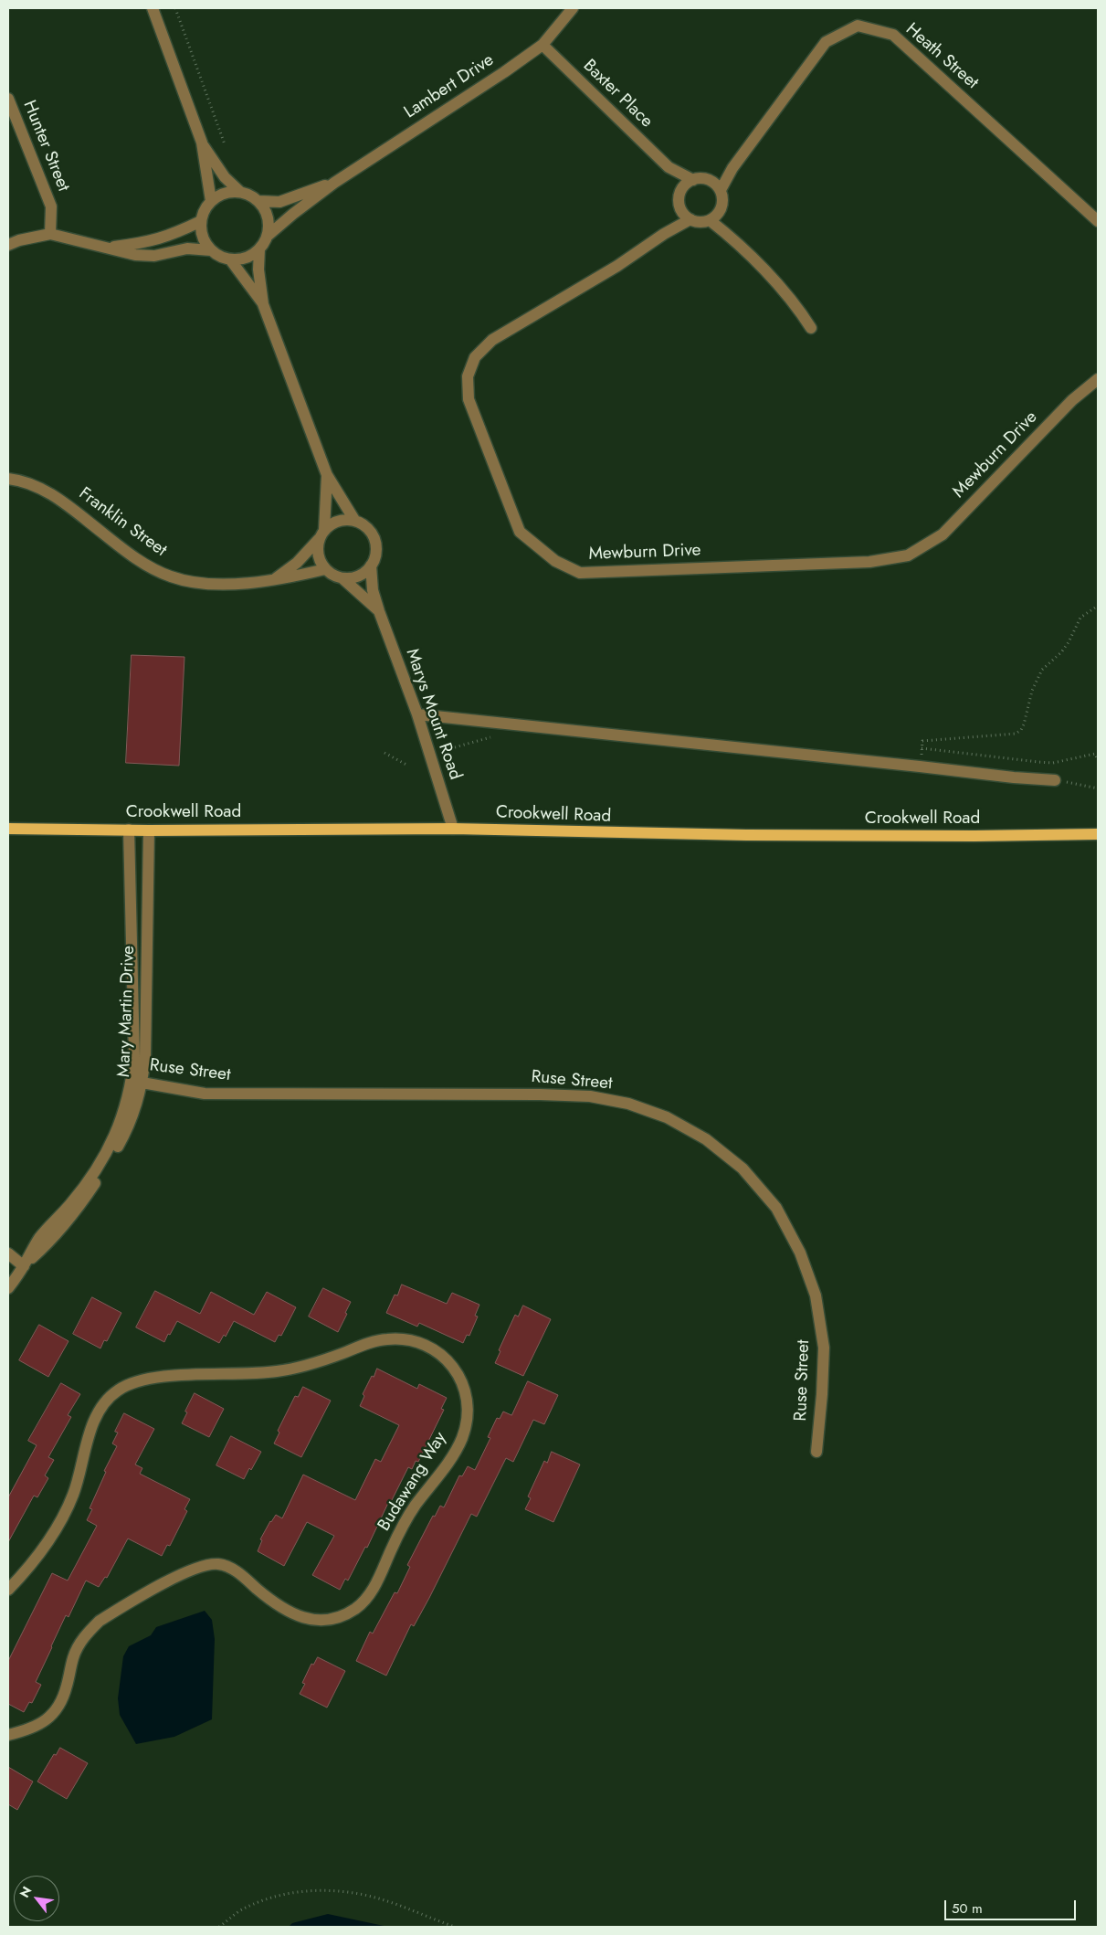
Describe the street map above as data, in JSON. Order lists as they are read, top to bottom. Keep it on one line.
{"streets":{"main road":["Crookwell Road"],"street":["Heath Street","Lambert Drive","Baxter Place","Hunter Street","Mewburn Drive","Franklin Street","Marys Mount Road","Mary Martin Drive","Ruse Street","Budawang Way"]},"crossings":[["Heath Street","Baxter Place"],["Heath Street","Mewburn Drive"],["Lambert Drive","Baxter Place"],["Baxter Place","Mewburn Drive"],["Franklin Street","Marys Mount Road"],["Marys Mount Road","Crookwell Road"],["Crookwell Road","Mary Martin Drive"],["Mary Martin Drive","Ruse Street"]],"scale_bar":"50 m","north":"top left"}
